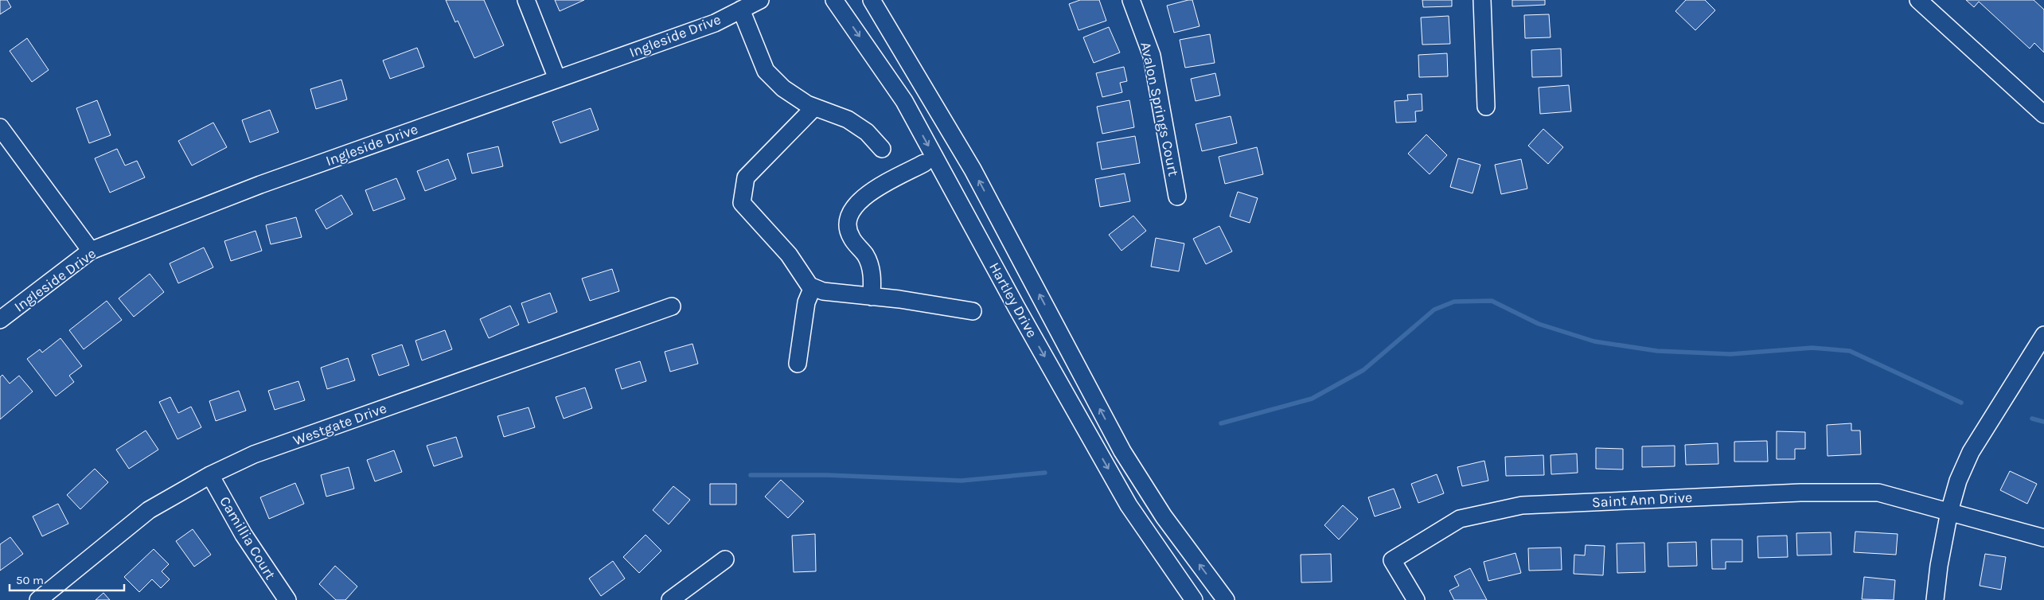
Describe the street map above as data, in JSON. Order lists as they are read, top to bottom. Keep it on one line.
{"streets":{"street":["Ingleside Drive","Avalon Springs Court","Hartley Drive","Westgate Drive","Saint Ann Drive","Camillia Court"]},"crossings":[["Westgate Drive","Camillia Court"]],"scale_bar":"50 m"}
